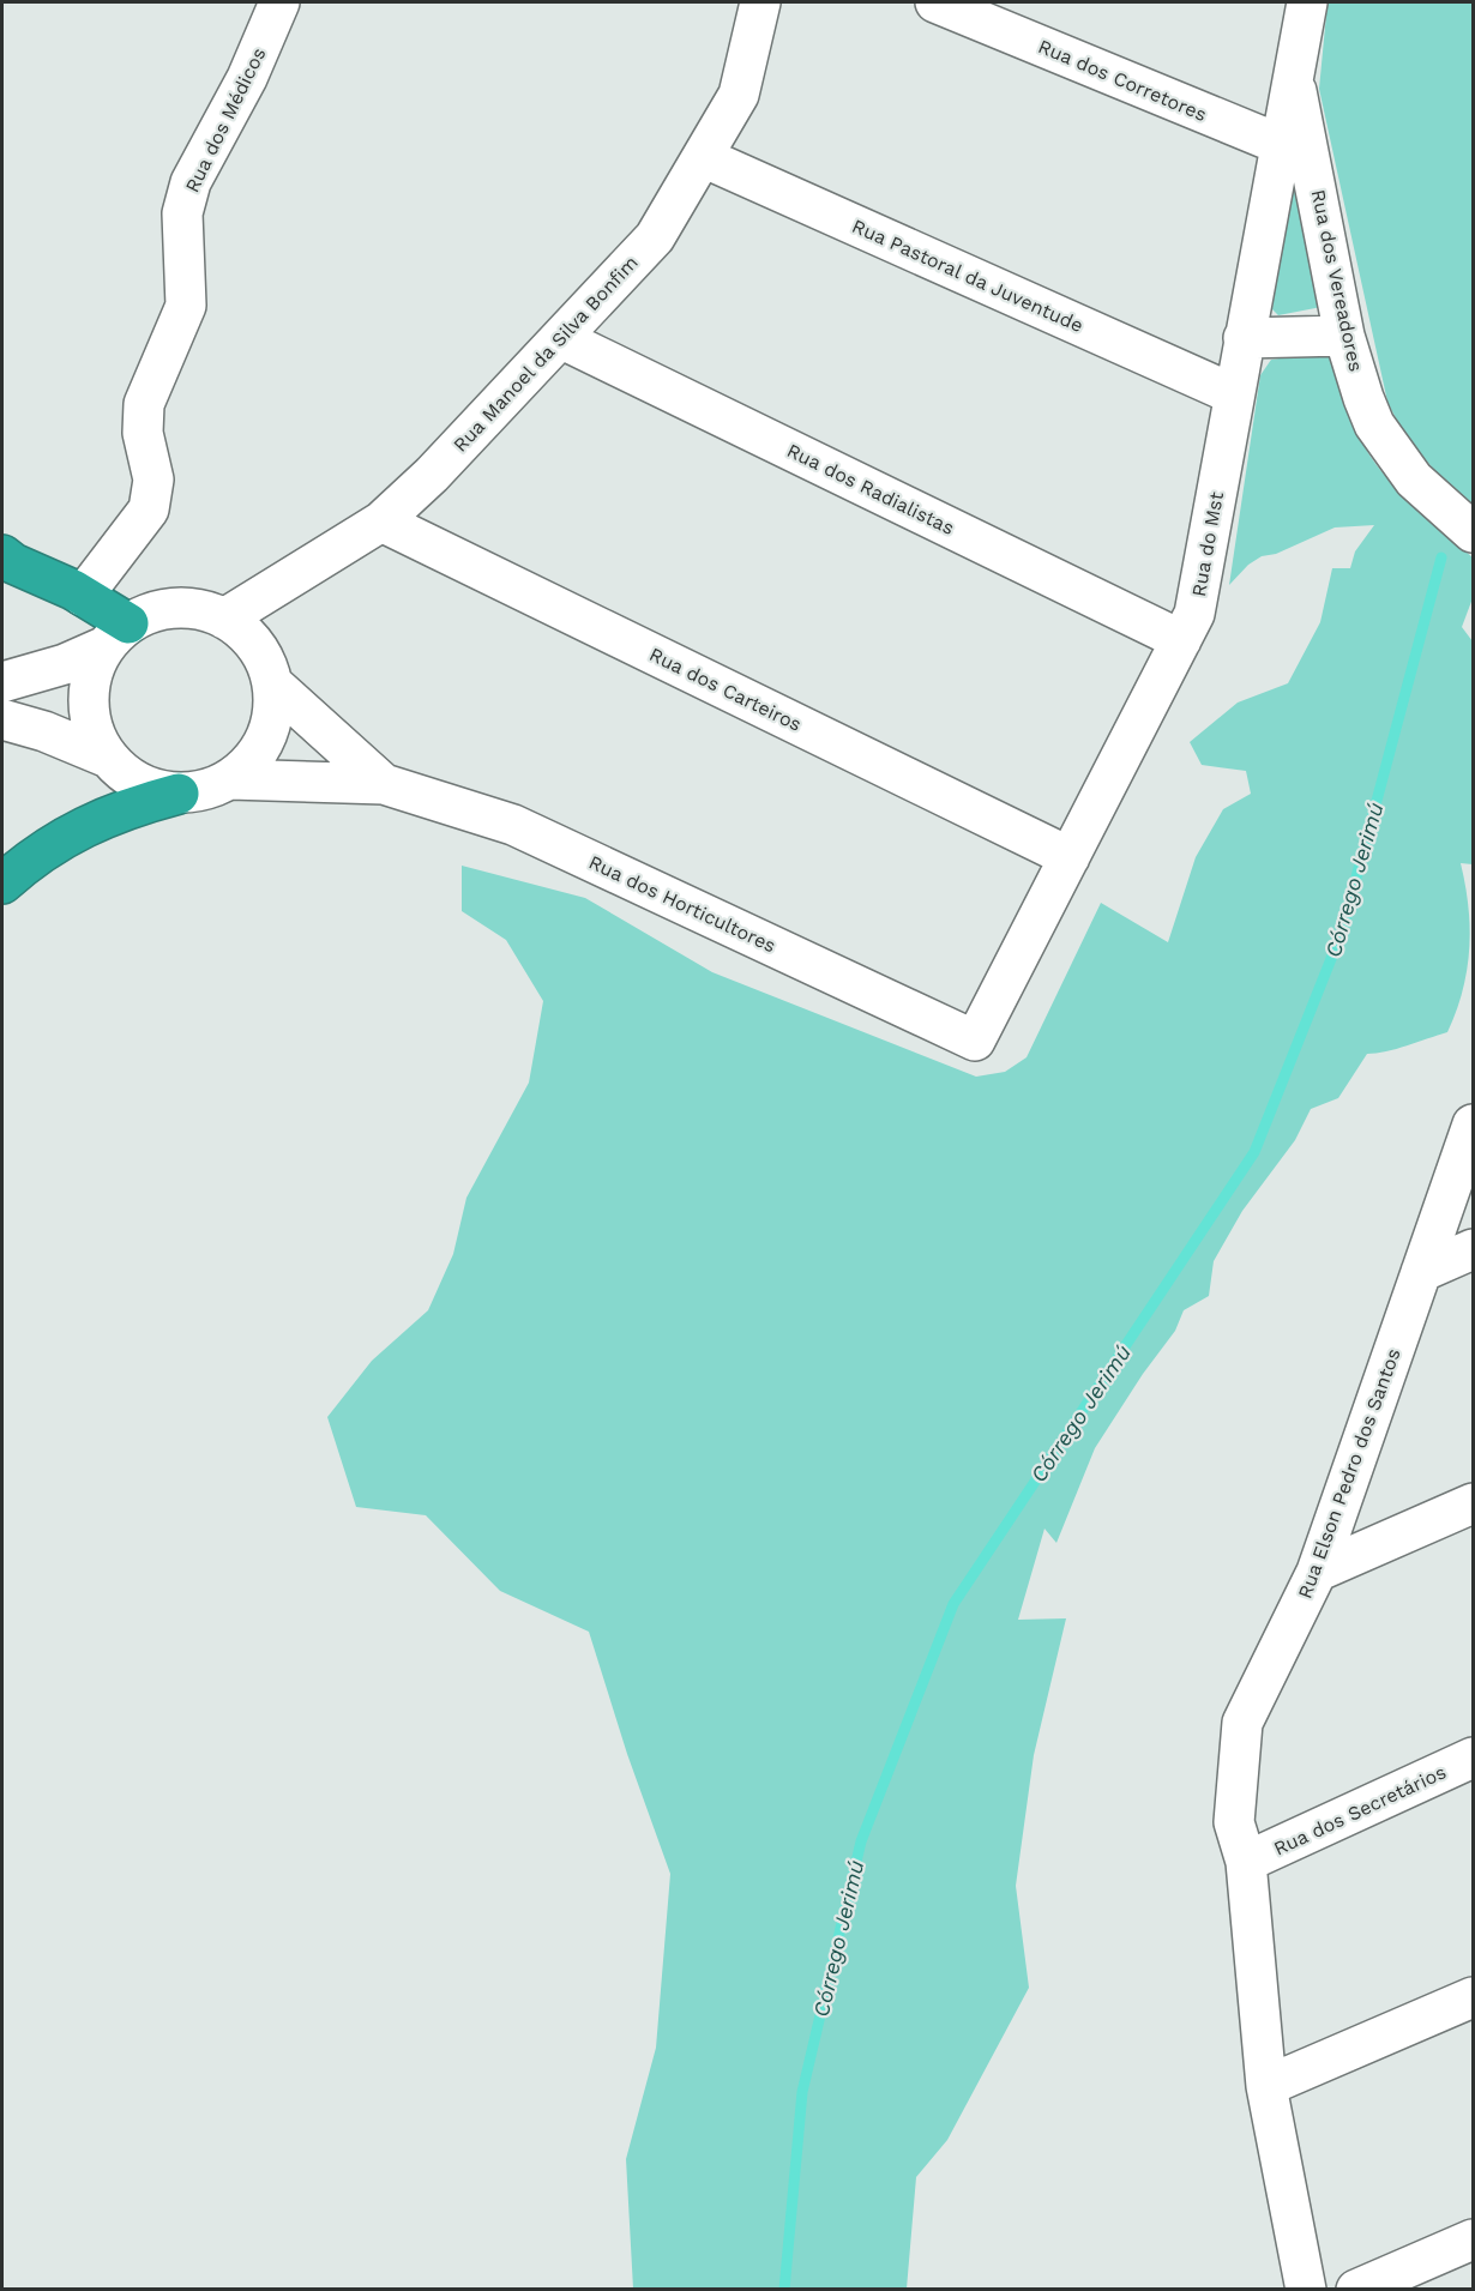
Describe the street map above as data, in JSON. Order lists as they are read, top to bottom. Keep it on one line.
{"streets":{"street":["Rua dos Corretores","Rua dos Médicos","Rua Pastoral da Juventude","Rua dos Vereadores","Rua Manoel da Silva Bonfim","Rua dos Radialistas","Rua do Mst","Rua dos Carteiros","Rua dos Horticultores","Rua Elson Pedro dos Santos","Rua dos Secretários"]},"crossings":[["Rua dos Corretores","Rua dos Vereadores"],["Rua dos Corretores","Rua do Mst"],["Rua Pastoral da Juventude","Rua Manoel da Silva Bonfim"],["Rua Pastoral da Juventude","Rua do Mst"],["Rua dos Vereadores","Rua do Mst"],["Rua Manoel da Silva Bonfim","Rua dos Radialistas"],["Rua Manoel da Silva Bonfim","Rua dos Carteiros"],["Rua Manoel da Silva Bonfim","Rua dos Horticultores"],["Rua dos Radialistas","Rua do Mst"],["Rua do Mst","Rua dos Carteiros"],["Rua do Mst","Rua dos Horticultores"],["Rua Elson Pedro dos Santos","Rua dos Secretários"]],"water":["Córrego Jerimú"]}
